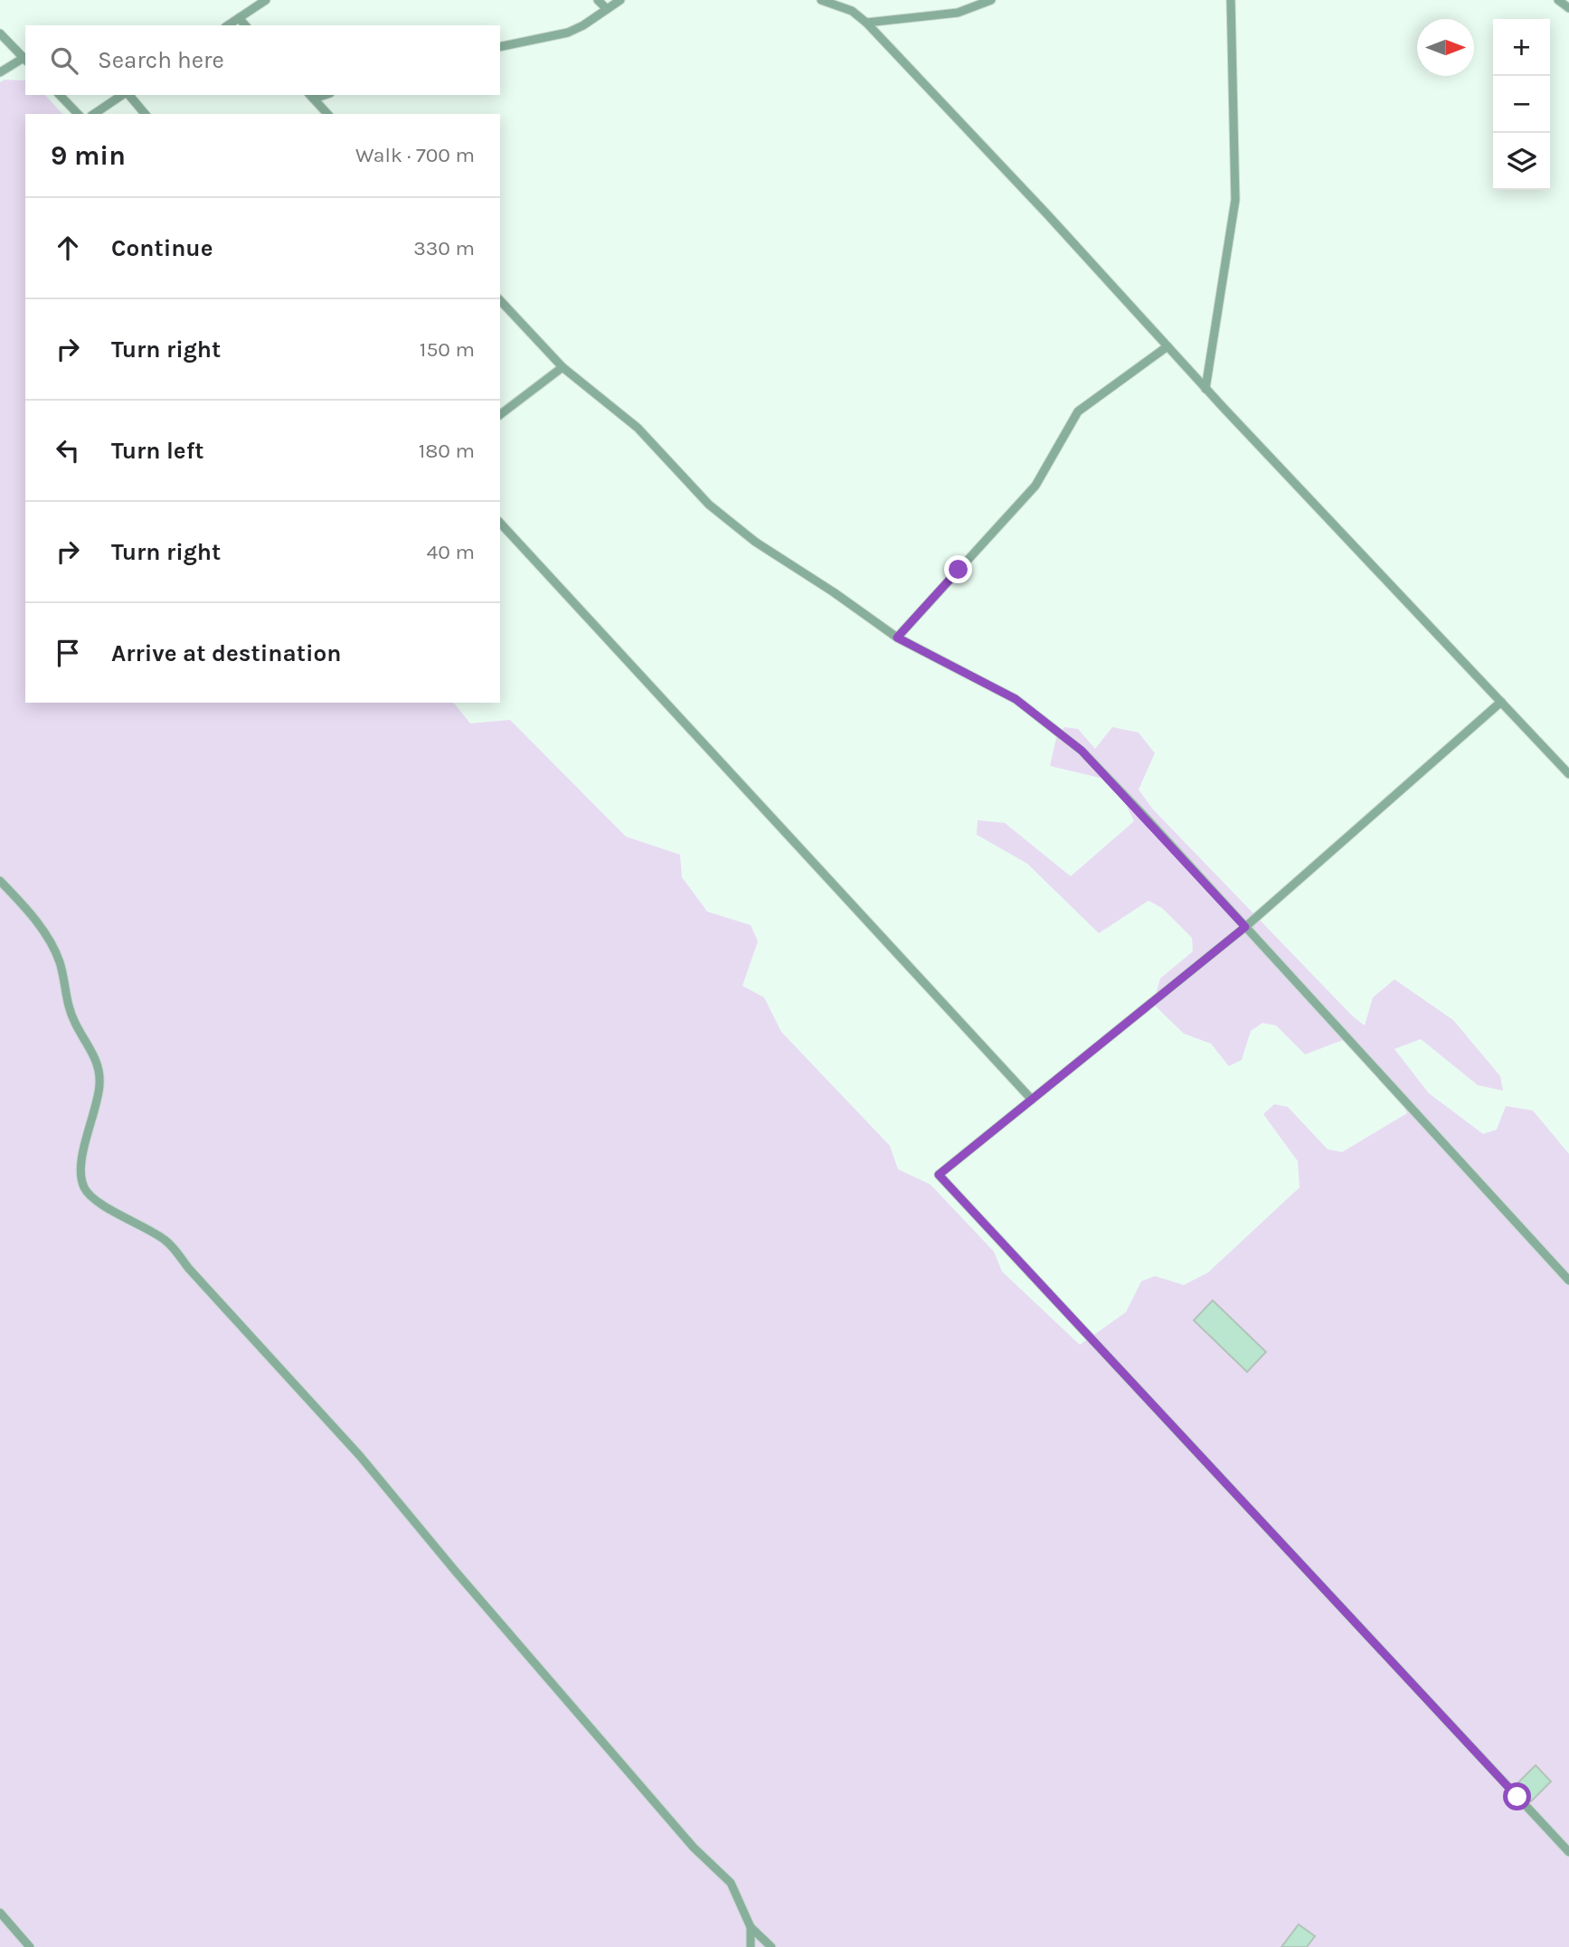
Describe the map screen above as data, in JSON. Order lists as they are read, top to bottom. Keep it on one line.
{"north":"right","page":{"map_buttons":["+","−"],"search":"Search here","heading":["9 min","Walk · 700 m"],"list":[["Continue","330 m"],["Turn right","150 m"],["Turn left","180 m"],["Turn right","40 m"],"Arrive at destination"]}}
